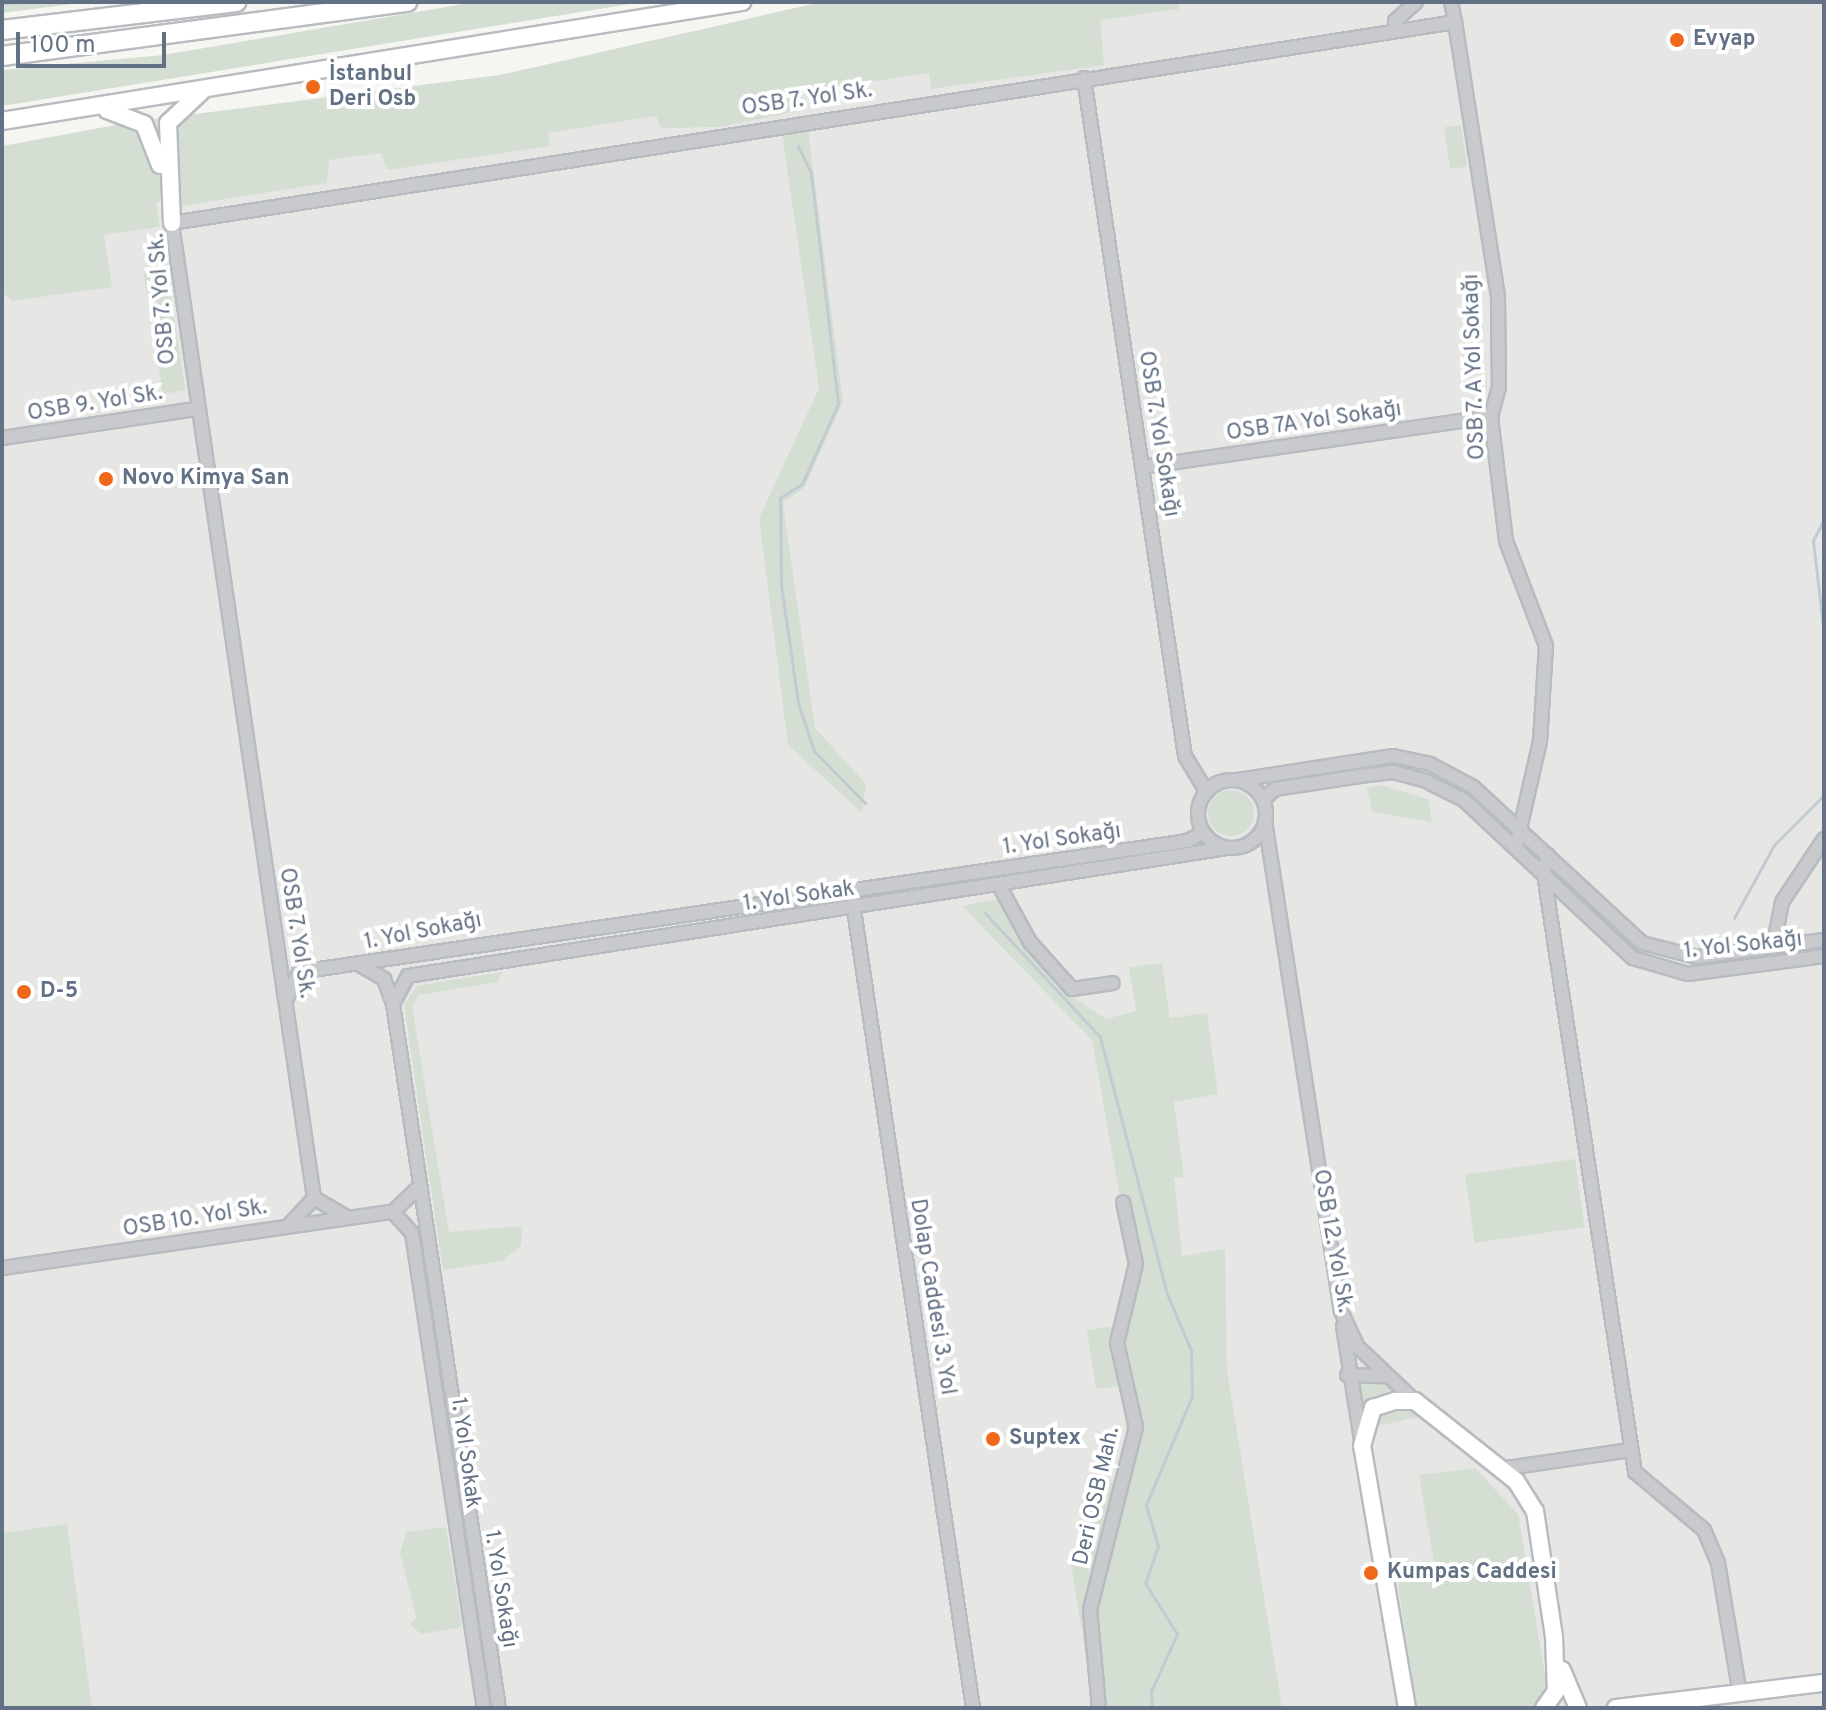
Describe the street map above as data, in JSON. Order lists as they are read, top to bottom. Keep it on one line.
{"streets":{"main road":["OSB 12. Yol Sk."],"street":["OSB 7. Yol Sk.","OSB 7. A Yol Sokağı","OSB 9. Yol Sk.","OSB 7A Yol Sokağı","OSB 7. Yol Sokağı","1. Yol Sokağı","1. Yol Sokak","OSB 10. Yol Sk.","Dolap Caddesi 3. Yol","Deri OSB Mah."]},"crossings":[["OSB 7. Yol Sk.","OSB 9. Yol Sk."],["OSB 7. Yol Sk.","OSB 7. Yol Sokağı"],["OSB 7. A Yol Sokağı","OSB 7A Yol Sokağı"],["OSB 7. A Yol Sokağı","1. Yol Sokağı"],["OSB 7A Yol Sokağı","OSB 7. Yol Sokağı"],["OSB 7. Yol Sokağı","1. Yol Sokağı"],["OSB 7. Yol Sokağı","1. Yol Sokak"],["OSB 7. Yol Sokağı","OSB 12. Yol Sk."],["1. Yol Sokağı","1. Yol Sokak"],["1. Yol Sokağı","OSB 12. Yol Sk."],["1. Yol Sokağı","Dolap Caddesi 3. Yol"],["1. Yol Sokak","OSB 10. Yol Sk."],["1. Yol Sokak","OSB 12. Yol Sk."],["1. Yol Sokak","Dolap Caddesi 3. Yol"]],"places":["Evyap","İstanbul Deri Osb","Novo Kimya San","D-5","Suptex","Kumpas Caddesi"],"scale_bar":"100 m"}
